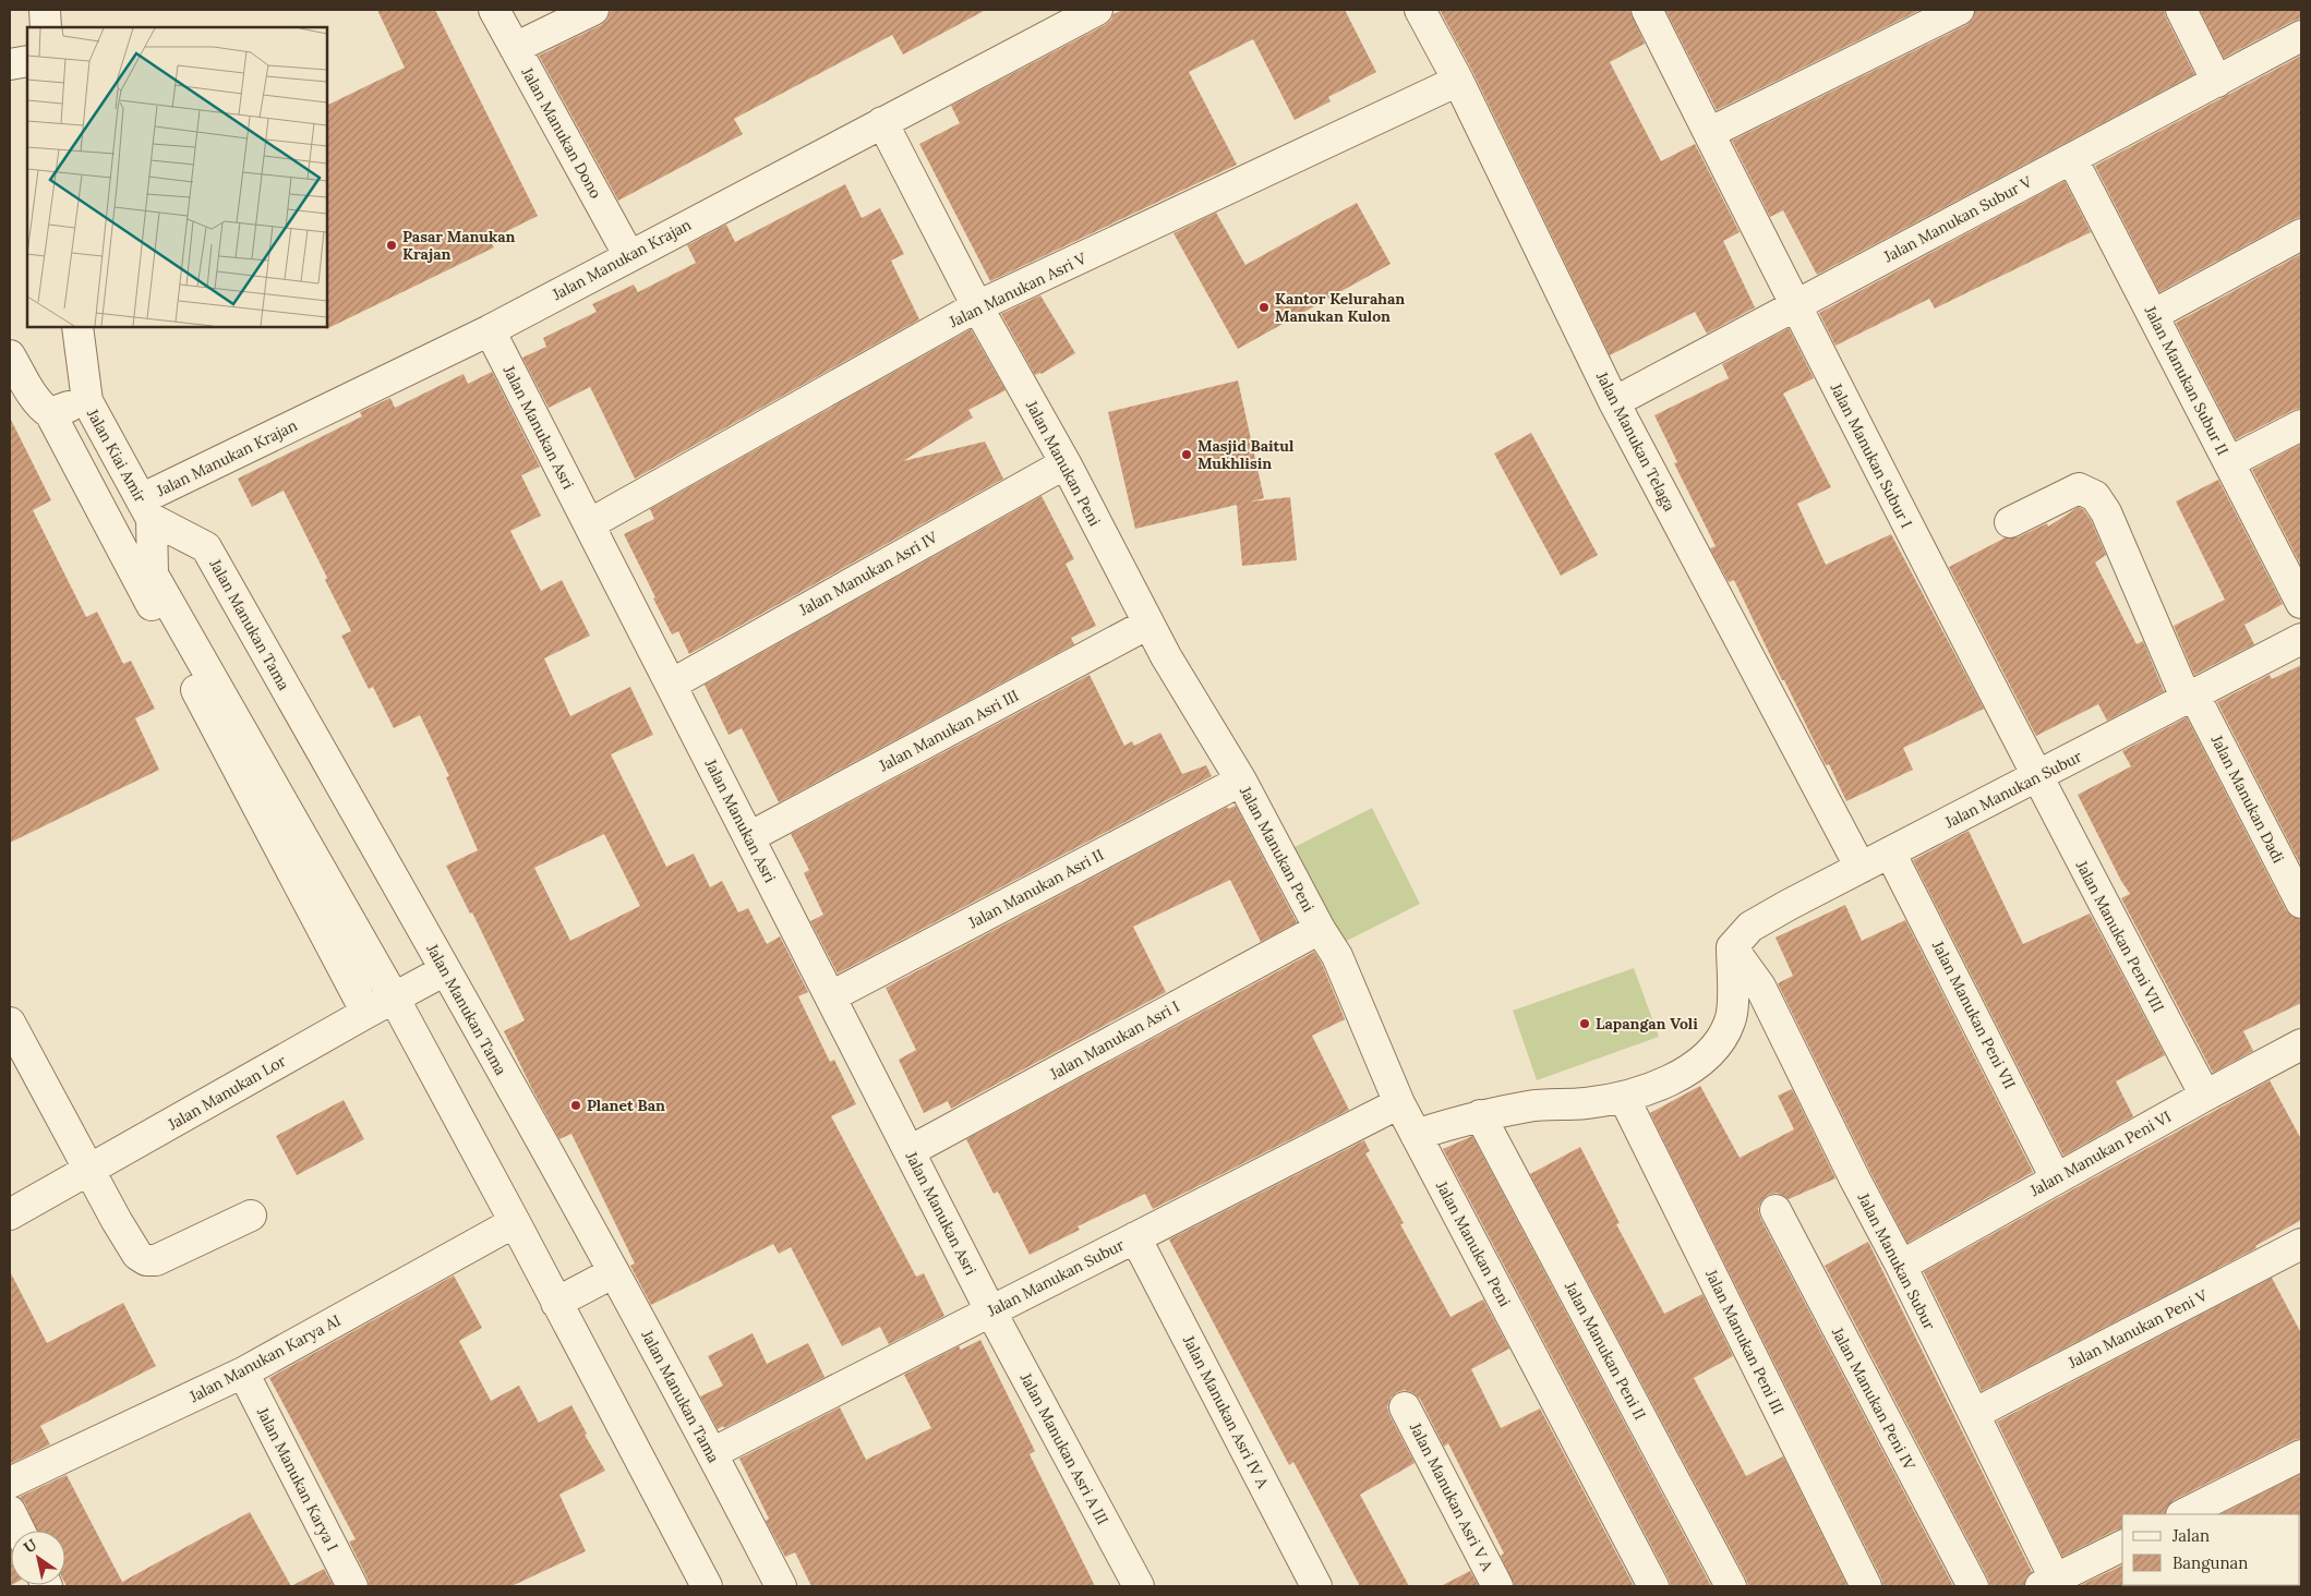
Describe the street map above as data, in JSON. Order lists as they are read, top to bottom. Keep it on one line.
{"streets":{"street":["Jalan Manukan Dono","Jalan Manukan Subur V","Jalan Manukan Krajan","Jalan Manukan Asri V","Jalan Manukan Subur II","Jalan Manukan Asri","Jalan Manukan Telaga","Jalan Kiai Amir","Jalan Manukan Subur I","Jalan Manukan Peni","Jalan Manukan Asri IV","Jalan Manukan Tama","Jalan Manukan Asri III","Jalan Manukan Subur","Jalan Manukan Dadi","Jalan Manukan Asri II","Jalan Manukan Peni VIII","Jalan Manukan Peni VII","Jalan Manukan Asri I","Jalan Manukan Lor","Jalan Manukan Peni VI","Jalan Manukan Peni V","Jalan Manukan Peni III","Jalan Manukan Peni II","Jalan Manukan Karya AI","Jalan Manukan Peni IV","Jalan Manukan Asri IV A","Jalan Manukan Asri A III","Jalan Manukan Karya I","Jalan Manukan Asri V A"]},"crossings":[["Jalan Manukan Dono","Jalan Manukan Krajan"],["Jalan Manukan Subur V","Jalan Manukan Subur II"],["Jalan Manukan Subur V","Jalan Manukan Telaga"],["Jalan Manukan Subur V","Jalan Manukan Subur I"],["Jalan Manukan Krajan","Jalan Manukan Asri"],["Jalan Manukan Krajan","Jalan Kiai Amir"],["Jalan Manukan Krajan","Jalan Manukan Peni"],["Jalan Manukan Krajan","Jalan Manukan Tama"],["Jalan Manukan Asri V","Jalan Manukan Asri"],["Jalan Manukan Asri V","Jalan Manukan Telaga"],["Jalan Manukan Asri V","Jalan Manukan Peni"],["Jalan Manukan Asri","Jalan Manukan Asri IV"],["Jalan Manukan Asri","Jalan Manukan Asri III"],["Jalan Manukan Asri","Jalan Manukan Subur"],["Jalan Manukan Asri","Jalan Manukan Asri II"],["Jalan Manukan Asri","Jalan Manukan Asri I"],["Jalan Manukan Asri","Jalan Manukan Asri A III"],["Jalan Manukan Telaga","Jalan Manukan Subur"],["Jalan Kiai Amir","Jalan Manukan Tama"],["Jalan Manukan Subur I","Jalan Manukan Subur"],["Jalan Manukan Subur I","Jalan Manukan Peni VIII"],["Jalan Manukan Peni","Jalan Manukan Asri IV"],["Jalan Manukan Peni","Jalan Manukan Asri III"],["Jalan Manukan Peni","Jalan Manukan Subur"],["Jalan Manukan Peni","Jalan Manukan Asri II"],["Jalan Manukan Peni","Jalan Manukan Asri I"],["Jalan Manukan Tama","Jalan Manukan Subur"],["Jalan Manukan Tama","Jalan Manukan Lor"],["Jalan Manukan Subur","Jalan Manukan Dadi"],["Jalan Manukan Subur","Jalan Manukan Peni VIII"],["Jalan Manukan Subur","Jalan Manukan Peni VII"],["Jalan Manukan Subur","Jalan Manukan Peni VI"],["Jalan Manukan Subur","Jalan Manukan Peni V"],["Jalan Manukan Subur","Jalan Manukan Asri IV A"],["Jalan Manukan Subur","Jalan Manukan Asri A III"],["Jalan Manukan Peni VIII","Jalan Manukan Peni VI"],["Jalan Manukan Peni VII","Jalan Manukan Peni VI"],["Jalan Manukan Karya AI","Jalan Manukan Karya I"]],"places":["Pasar Manukan Krajan","Kantor Kelurahan Manukan Kulon","Masjid Baitul Mukhlisin","Lapangan Voli","Planet Ban"],"legend":["Jalan","Bangunan"],"north":"top left"}
